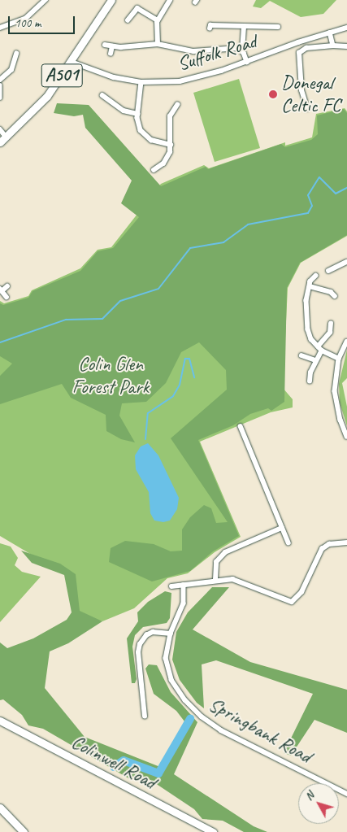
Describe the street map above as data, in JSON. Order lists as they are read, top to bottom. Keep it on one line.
{"streets":{"street":["Suffolk Road","A501","Springbank Road","Colinwell Road"]},"crossings":[["Suffolk Road","A501"]],"parks":["Colin Glen Forest Park"],"places":["Donegal Celtic FC"],"scale_bar":"100 m","north":"top left"}
